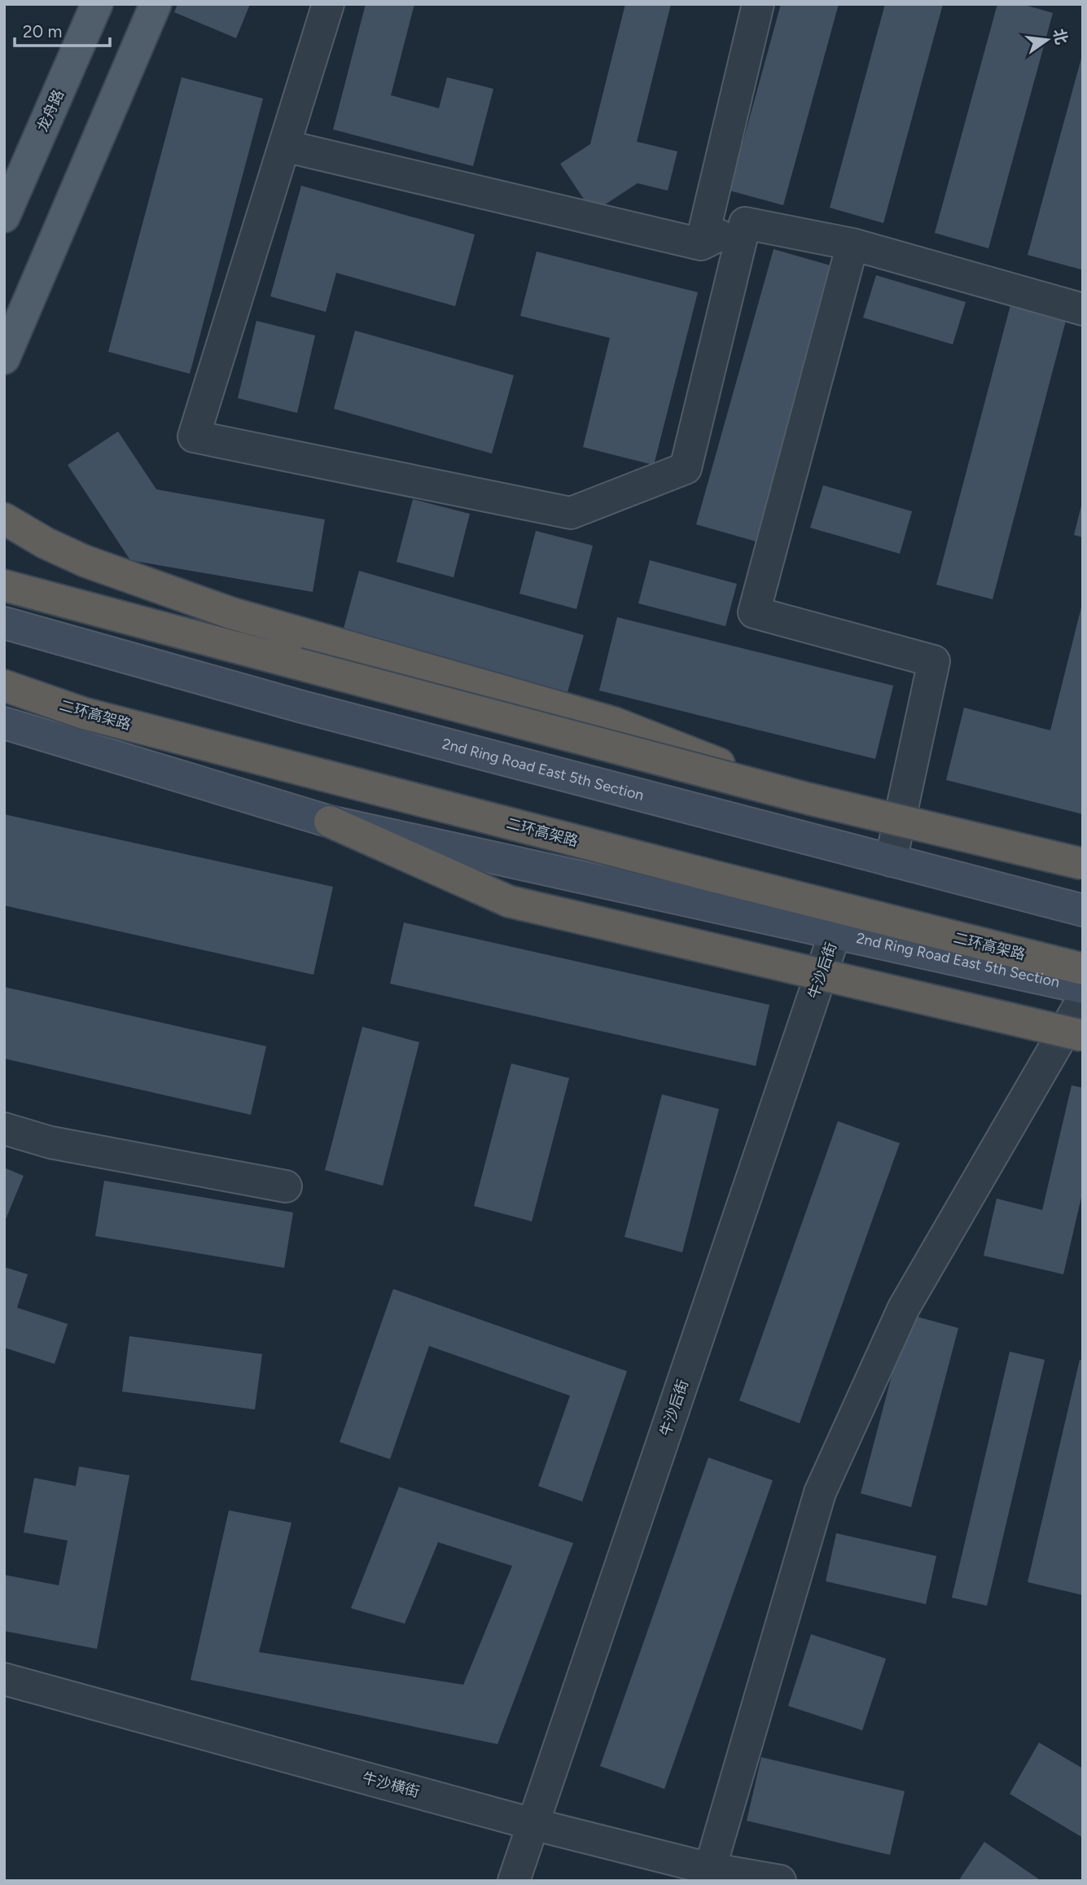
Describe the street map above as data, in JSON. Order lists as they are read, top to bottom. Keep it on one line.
{"streets":{"highway":["二环高架路"],"main road":["龙舟路","2nd Ring Road East 5th Section"],"street":["牛沙后街","牛沙横街"]},"crossings":[["2nd Ring Road East 5th Section","牛沙后街"],["牛沙后街","牛沙横街"]],"scale_bar":"20 m","north":"right"}
